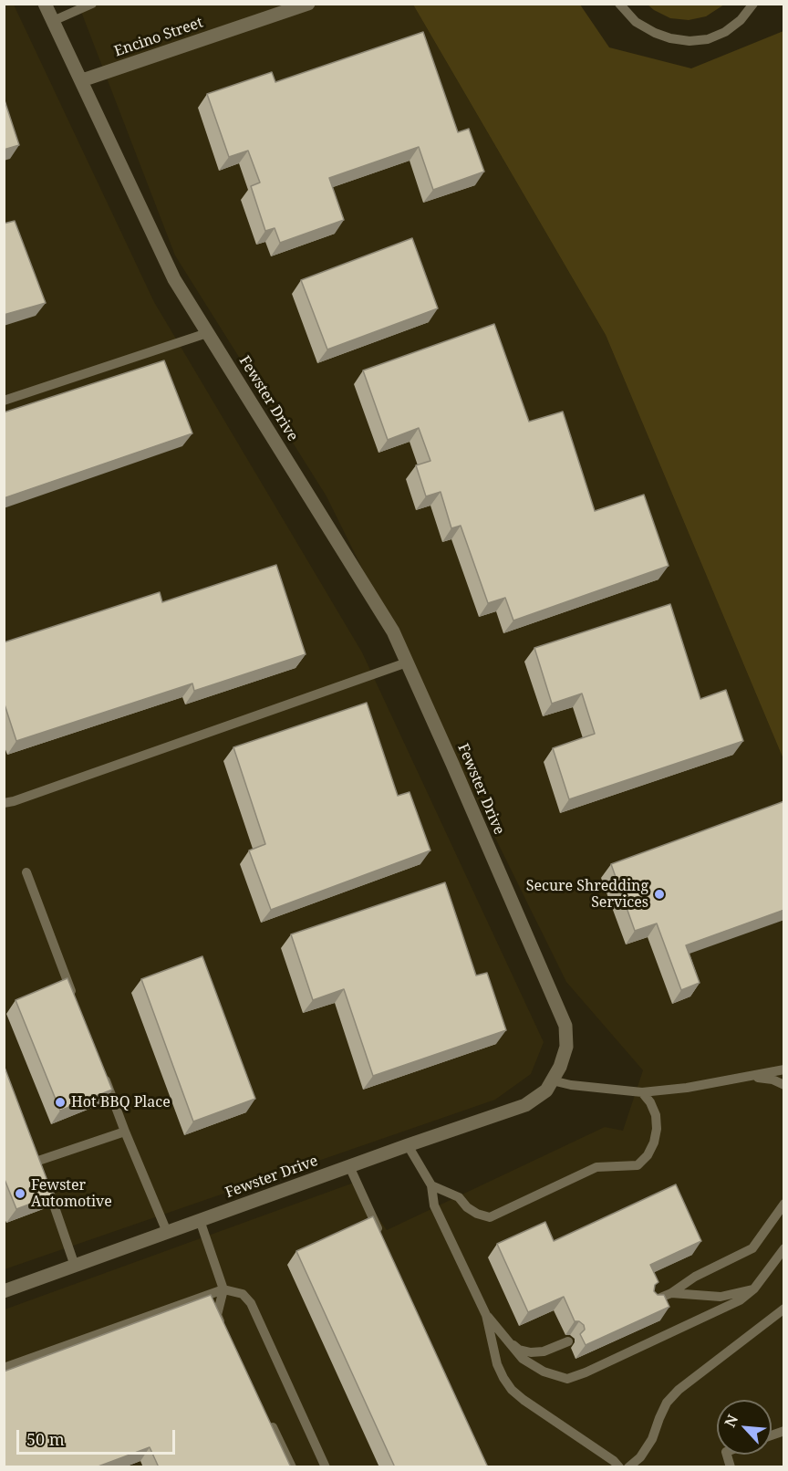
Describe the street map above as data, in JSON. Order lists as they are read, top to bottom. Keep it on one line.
{"streets":{"street":["Encino Street","Fewster Drive"]},"crossings":[["Encino Street","Fewster Drive"]],"places":["Secure Shredding Services","Hot BBQ Place","Fewster Automotive"],"scale_bar":"50 m","north":"top left"}
